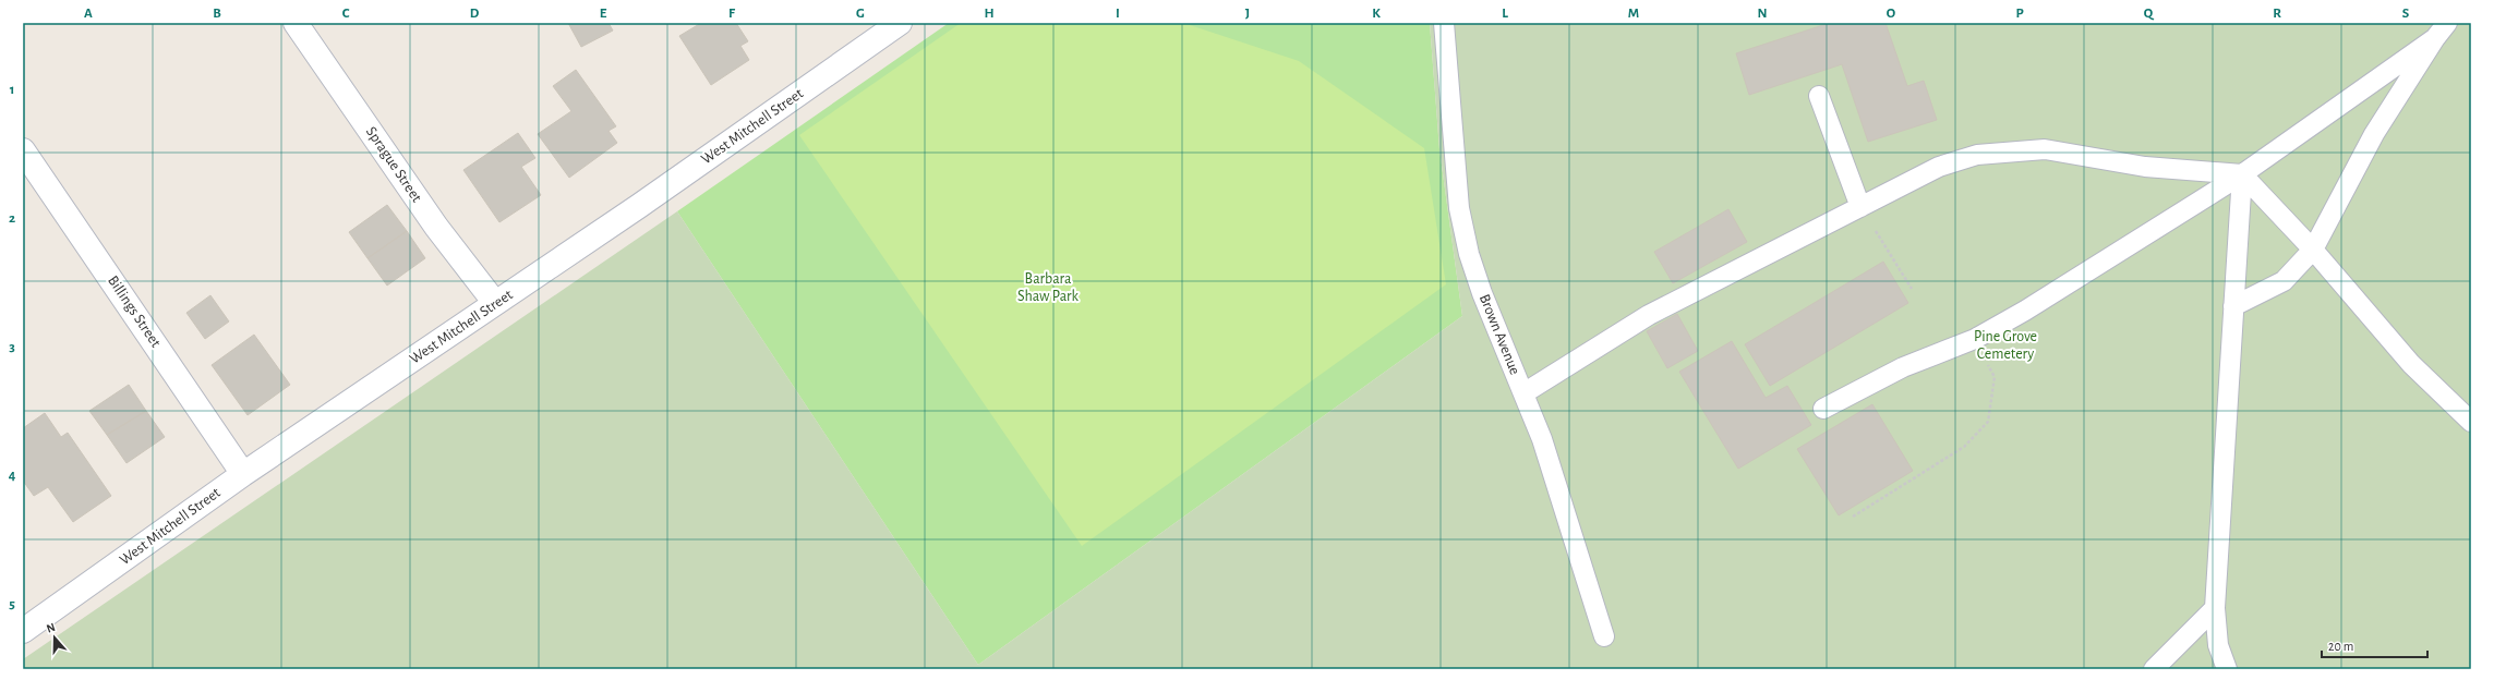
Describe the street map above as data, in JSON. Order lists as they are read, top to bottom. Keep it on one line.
{"streets":{"street":["West Mitchell Street","Sprague Street","Billings Street"],"lane":["Brown Avenue"]},"crossings":[["West Mitchell Street","Sprague Street"],["West Mitchell Street","Billings Street"]],"parks":["Barbara Shaw Park","Pine Grove Cemetery"],"scale_bar":"20 m","north":"top","grid":{"columns":["A","B","C","D","E","F","G","H","I","J","K","L","M","N","O","P","Q","R","S"],"rows":["1","2","3","4","5"]}}
